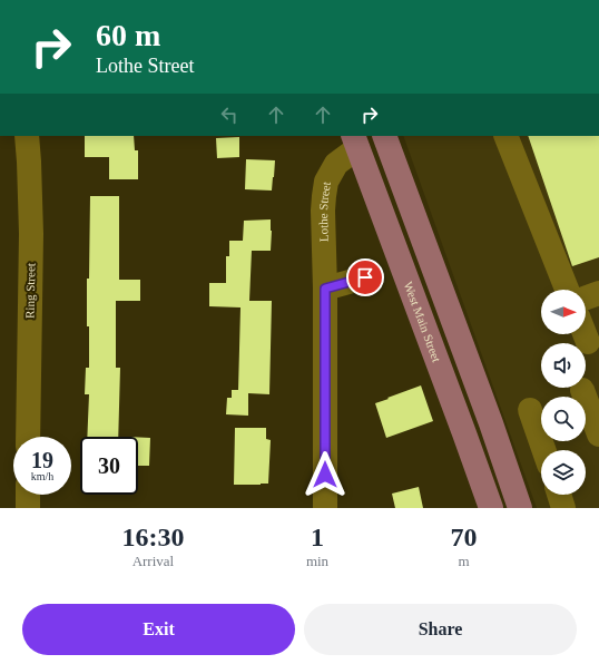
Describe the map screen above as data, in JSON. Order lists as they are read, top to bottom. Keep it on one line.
{"streets":{"main road":["West Main Street"],"street":["Lothe Street","Ring Street"]},"crossings":[["Lothe Street","West Main Street"]],"north":"right","page":{"turn":["60 m","Lothe Street"],"speed":"19 km/h","limit":"30","eta":["16:30","Arrival","1","min","70","m"],"buttons":["Exit","Share"]}}
